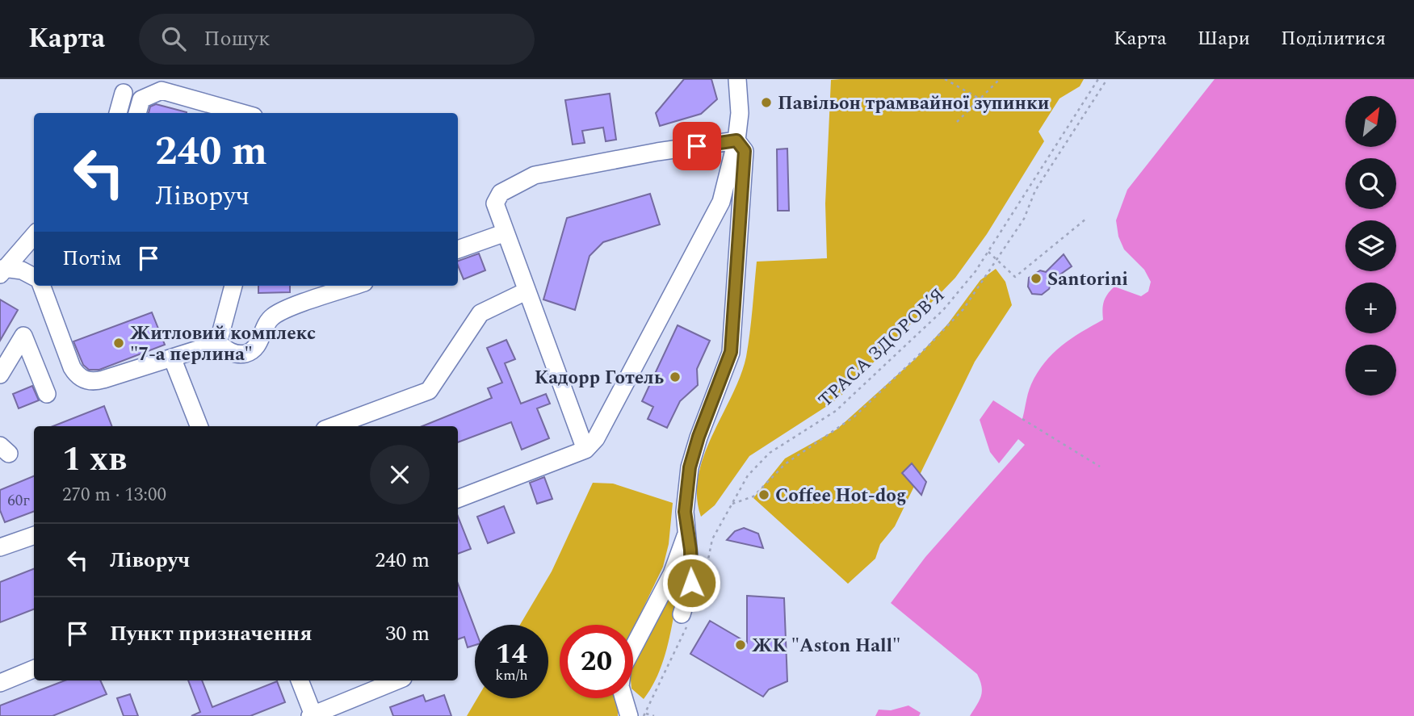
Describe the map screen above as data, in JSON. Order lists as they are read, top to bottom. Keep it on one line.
{"streets":{"path":["ТРАСА ЗДОРОВ’Я"]},"places":["Павільон трамвайної зупинки","Santorini","Житловий комплекс \"7-а перлина\"","Кадорр Готель","Coffee Hot-dog","ЖК \"Aston Hall\""],"house_numbers":["60г"],"north":"top right","page":{"header":"Карта","search":"Пошук","nav":["Карта","Шари","Поділитися"],"map_buttons":["+","−"],"turn":["240 m","Ліворуч"],"then":"Потім","heading":["1 хв","270 m · 13:00"],"list":[{"name":"Ліворуч","value":"240 m"},{"name":"Пункт призначення","value":"30 m"}],"speed":"14 km/h","limit":"20"}}
